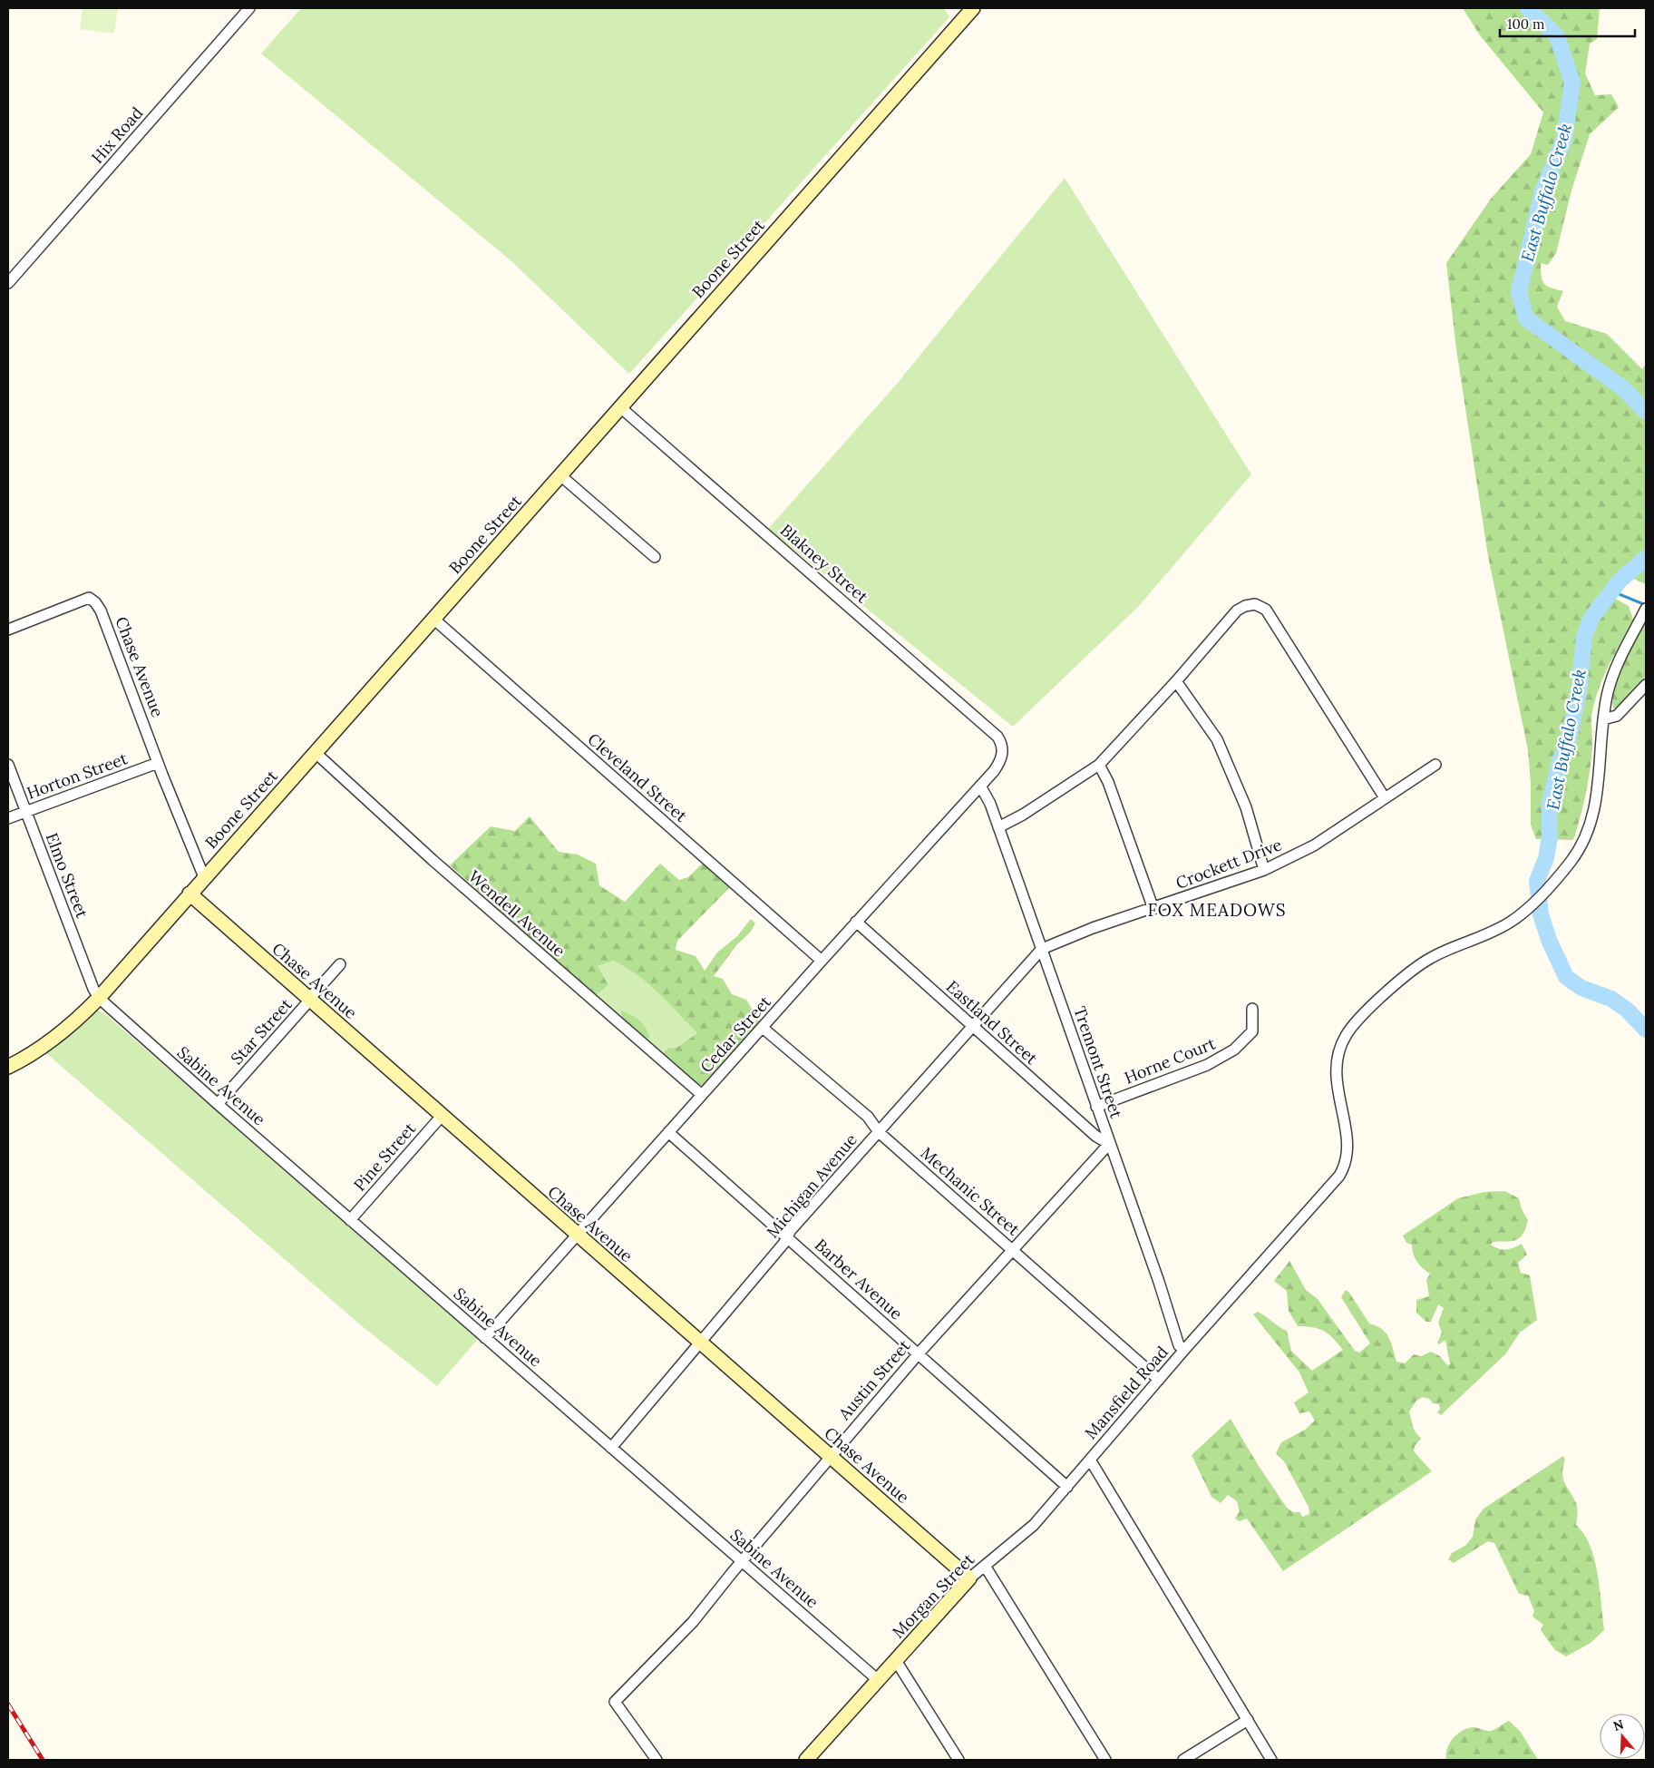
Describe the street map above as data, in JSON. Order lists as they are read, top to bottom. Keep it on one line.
{"streets":{"street":["Hix Road","Boone Street","Blakney Street","Chase Avenue","Horton Street","Cleveland Street","Crockett Drive","Elmo Street","Wendell Avenue","Eastland Street","Star Street","Cedar Street","Horne Court","Tremont Street","Sabine Avenue","Pine Street","Michigan Avenue","Mechanic Street","Barber Avenue","Austin Street","Mansfield Road","Morgan Street"]},"crossings":[["Boone Street","Blakney Street"],["Boone Street","Chase Avenue"],["Boone Street","Cleveland Street"],["Boone Street","Elmo Street"],["Boone Street","Wendell Avenue"],["Boone Street","Sabine Avenue"],["Blakney Street","Cedar Street"],["Chase Avenue","Horton Street"],["Chase Avenue","Star Street"],["Chase Avenue","Cedar Street"],["Chase Avenue","Pine Street"],["Chase Avenue","Michigan Avenue"],["Chase Avenue","Austin Street"],["Chase Avenue","Morgan Street"],["Horton Street","Elmo Street"],["Cleveland Street","Cedar Street"],["Crockett Drive","Tremont Street"],["Crockett Drive","Michigan Avenue"],["Elmo Street","Sabine Avenue"],["Wendell Avenue","Cedar Street"],["Eastland Street","Cedar Street"],["Eastland Street","Tremont Street"],["Eastland Street","Michigan Avenue"],["Eastland Street","Austin Street"],["Star Street","Sabine Avenue"],["Cedar Street","Tremont Street"],["Cedar Street","Sabine Avenue"],["Cedar Street","Mechanic Street"],["Cedar Street","Barber Avenue"],["Horne Court","Tremont Street"],["Tremont Street","Michigan Avenue"],["Tremont Street","Austin Street"],["Tremont Street","Mansfield Road"],["Sabine Avenue","Pine Street"],["Sabine Avenue","Michigan Avenue"],["Sabine Avenue","Austin Street"],["Sabine Avenue","Morgan Street"],["Michigan Avenue","Mechanic Street"],["Michigan Avenue","Barber Avenue"],["Mechanic Street","Austin Street"],["Mechanic Street","Mansfield Road"],["Barber Avenue","Austin Street"],["Barber Avenue","Morgan Street"],["Mansfield Road","Morgan Street"]],"districts":["FOX MEADOWS"],"water":["East Buffalo Creek"],"scale_bar":"100 m","north":"top"}
